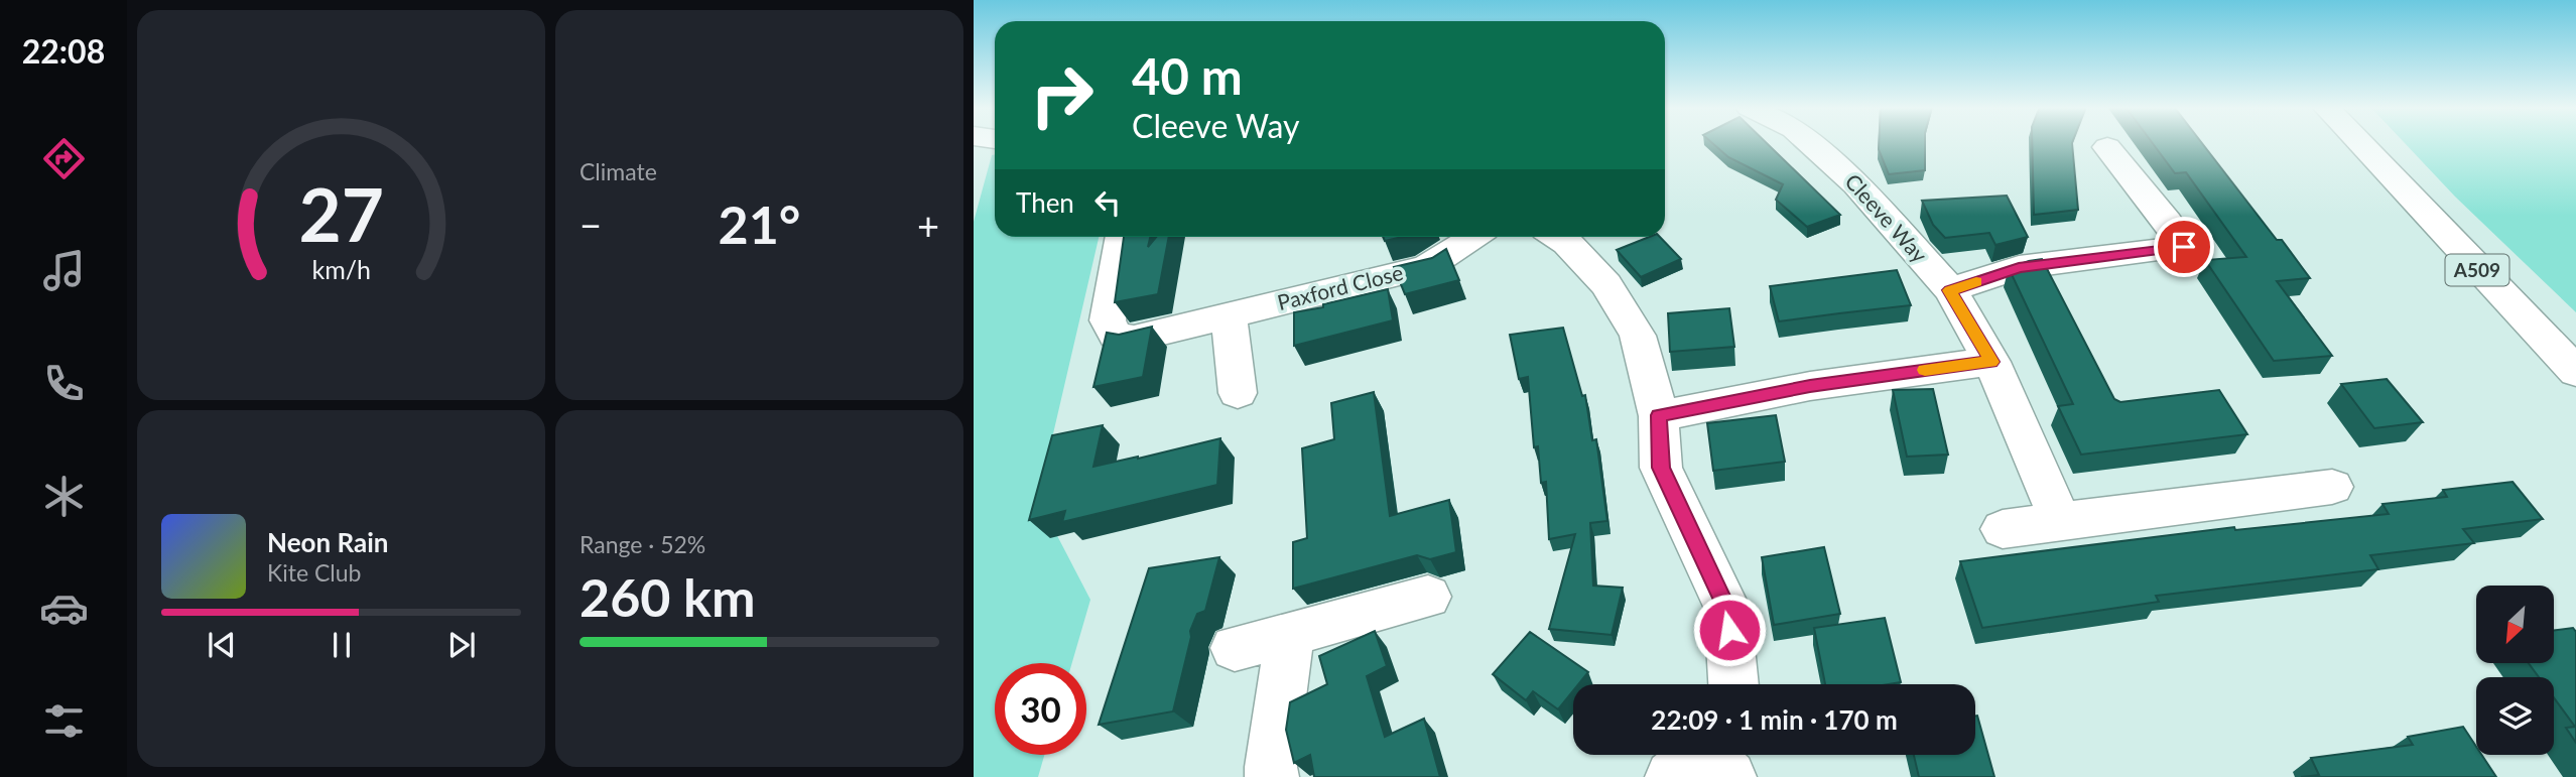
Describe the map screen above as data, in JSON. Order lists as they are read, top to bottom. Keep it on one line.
{"streets":{"main road":["Cleeve Way","A509","Paxford Close"]},"north":"bottom left","page":{"tabs":"22:08","tile":["Climate",["Range · 52%","260 km"]],"turn":["40 m","Cleeve Way"],"then":"Then","heat":["−","21°","+"],"song":["Neon Rain","Kite Club"],"limit":"30","trip":"22:09 · 1 min · 170 m","gauge":["27","km/h"]}}
